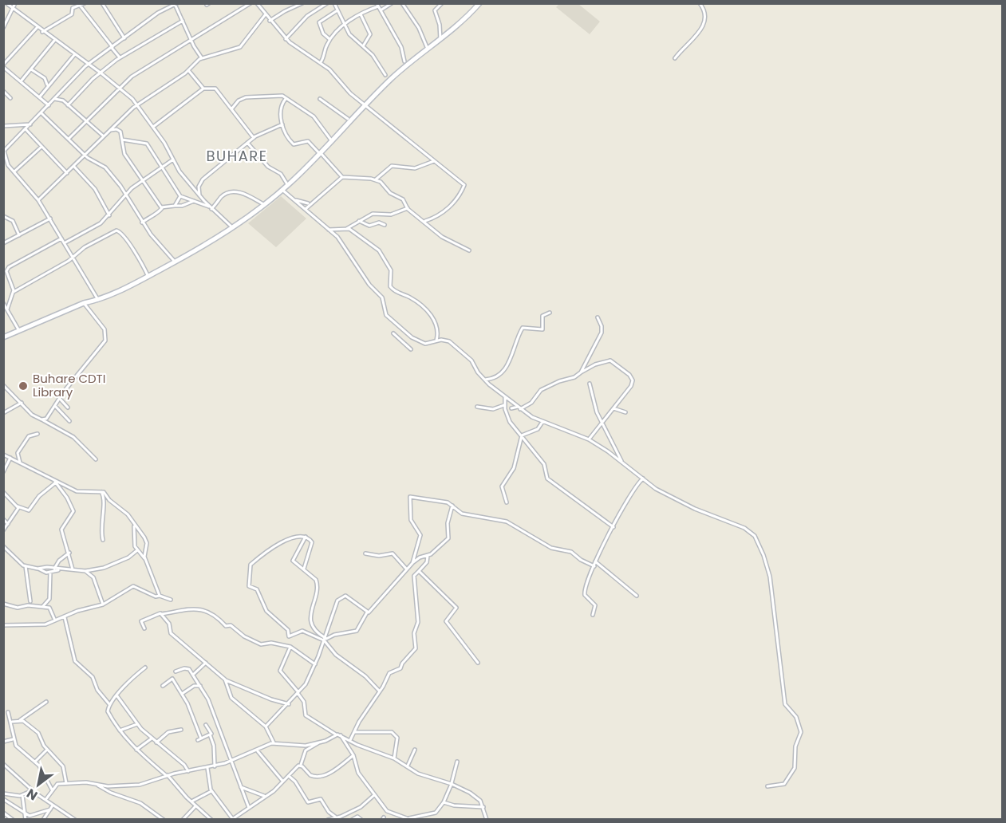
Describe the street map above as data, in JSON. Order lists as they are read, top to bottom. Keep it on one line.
{"districts":["BUHARE"],"places":["Buhare CDTI Library"],"north":"bottom left"}
